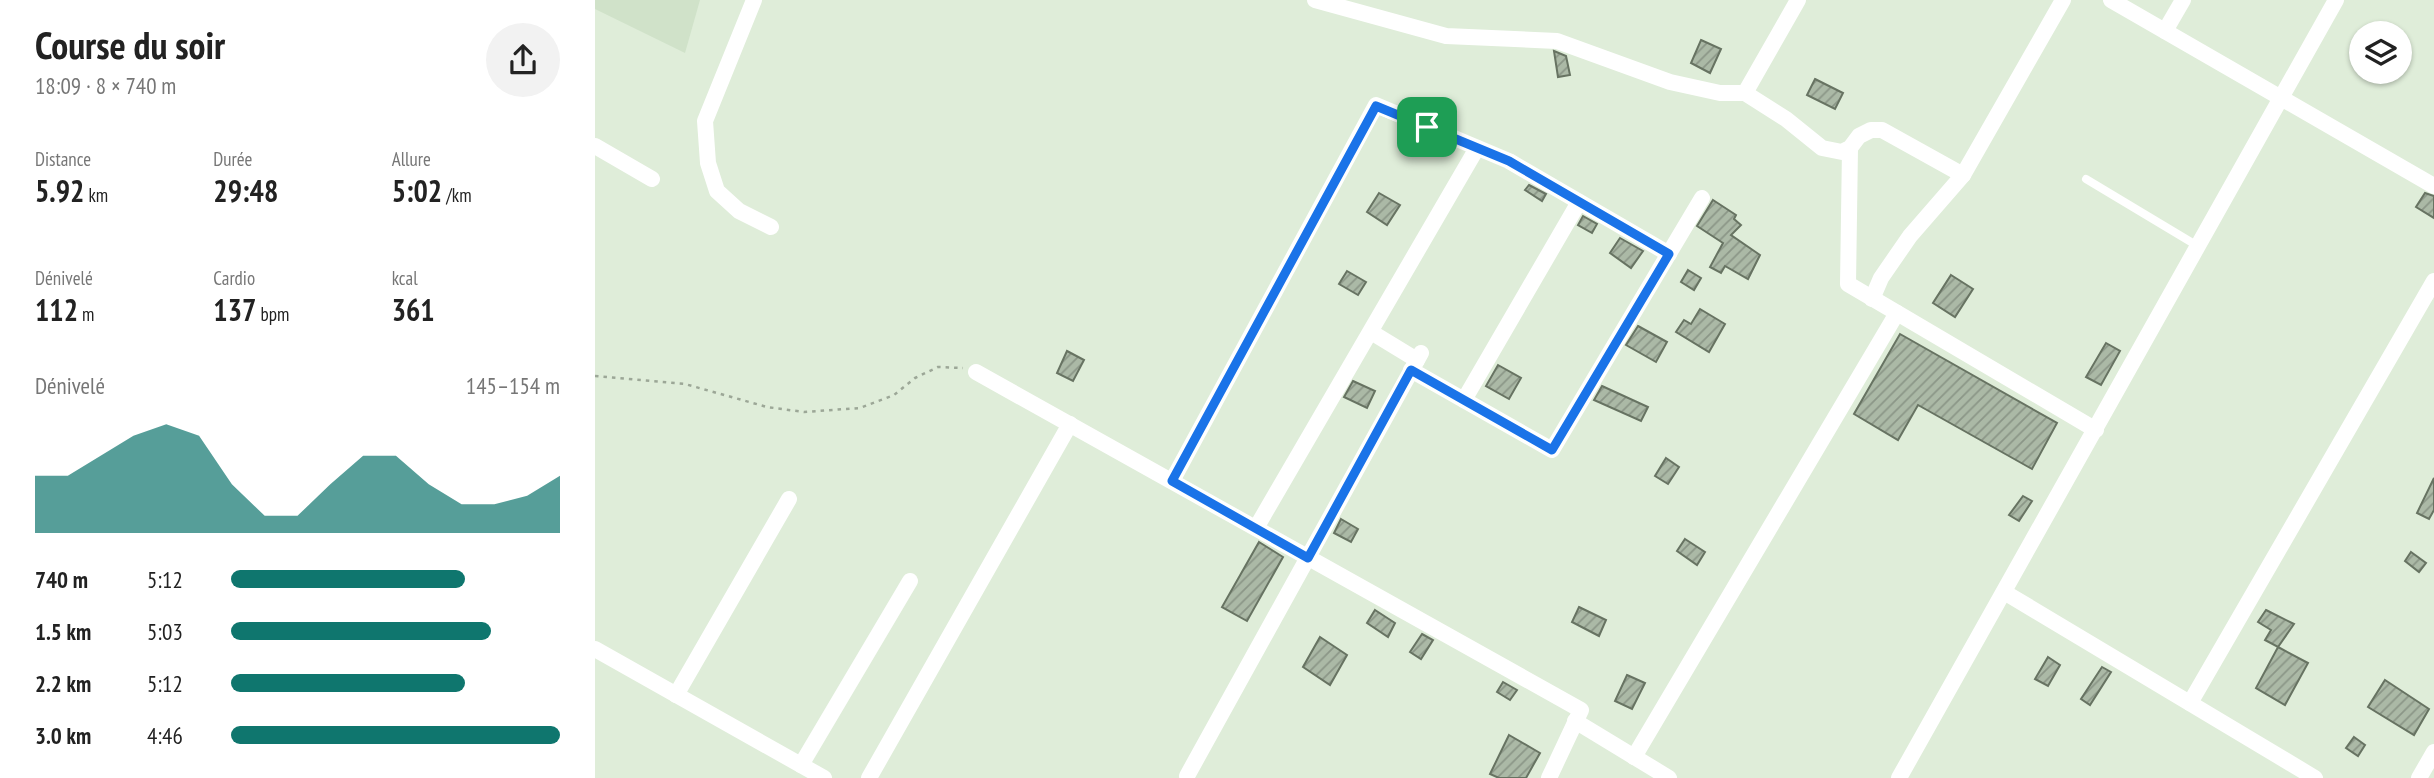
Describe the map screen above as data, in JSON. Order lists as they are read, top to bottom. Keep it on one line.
{"page":{"heading":["Course du soir","18:09 · 8 × 740 m"],"stats":[["Distance","5.92 km"],["Durée","29:48"],["Allure","5:02 /km"],["Dénivelé","112 m"],["Cardio","137 bpm"],["kcal","361"]],"chart":["Dénivelé","145–154 m"],"list":[{"name":"740 m","note":"5:12"},{"name":"1.5 km","note":"5:03"},{"name":"2.2 km","note":"5:12"},{"name":"3.0 km","note":"4:46"}]}}
